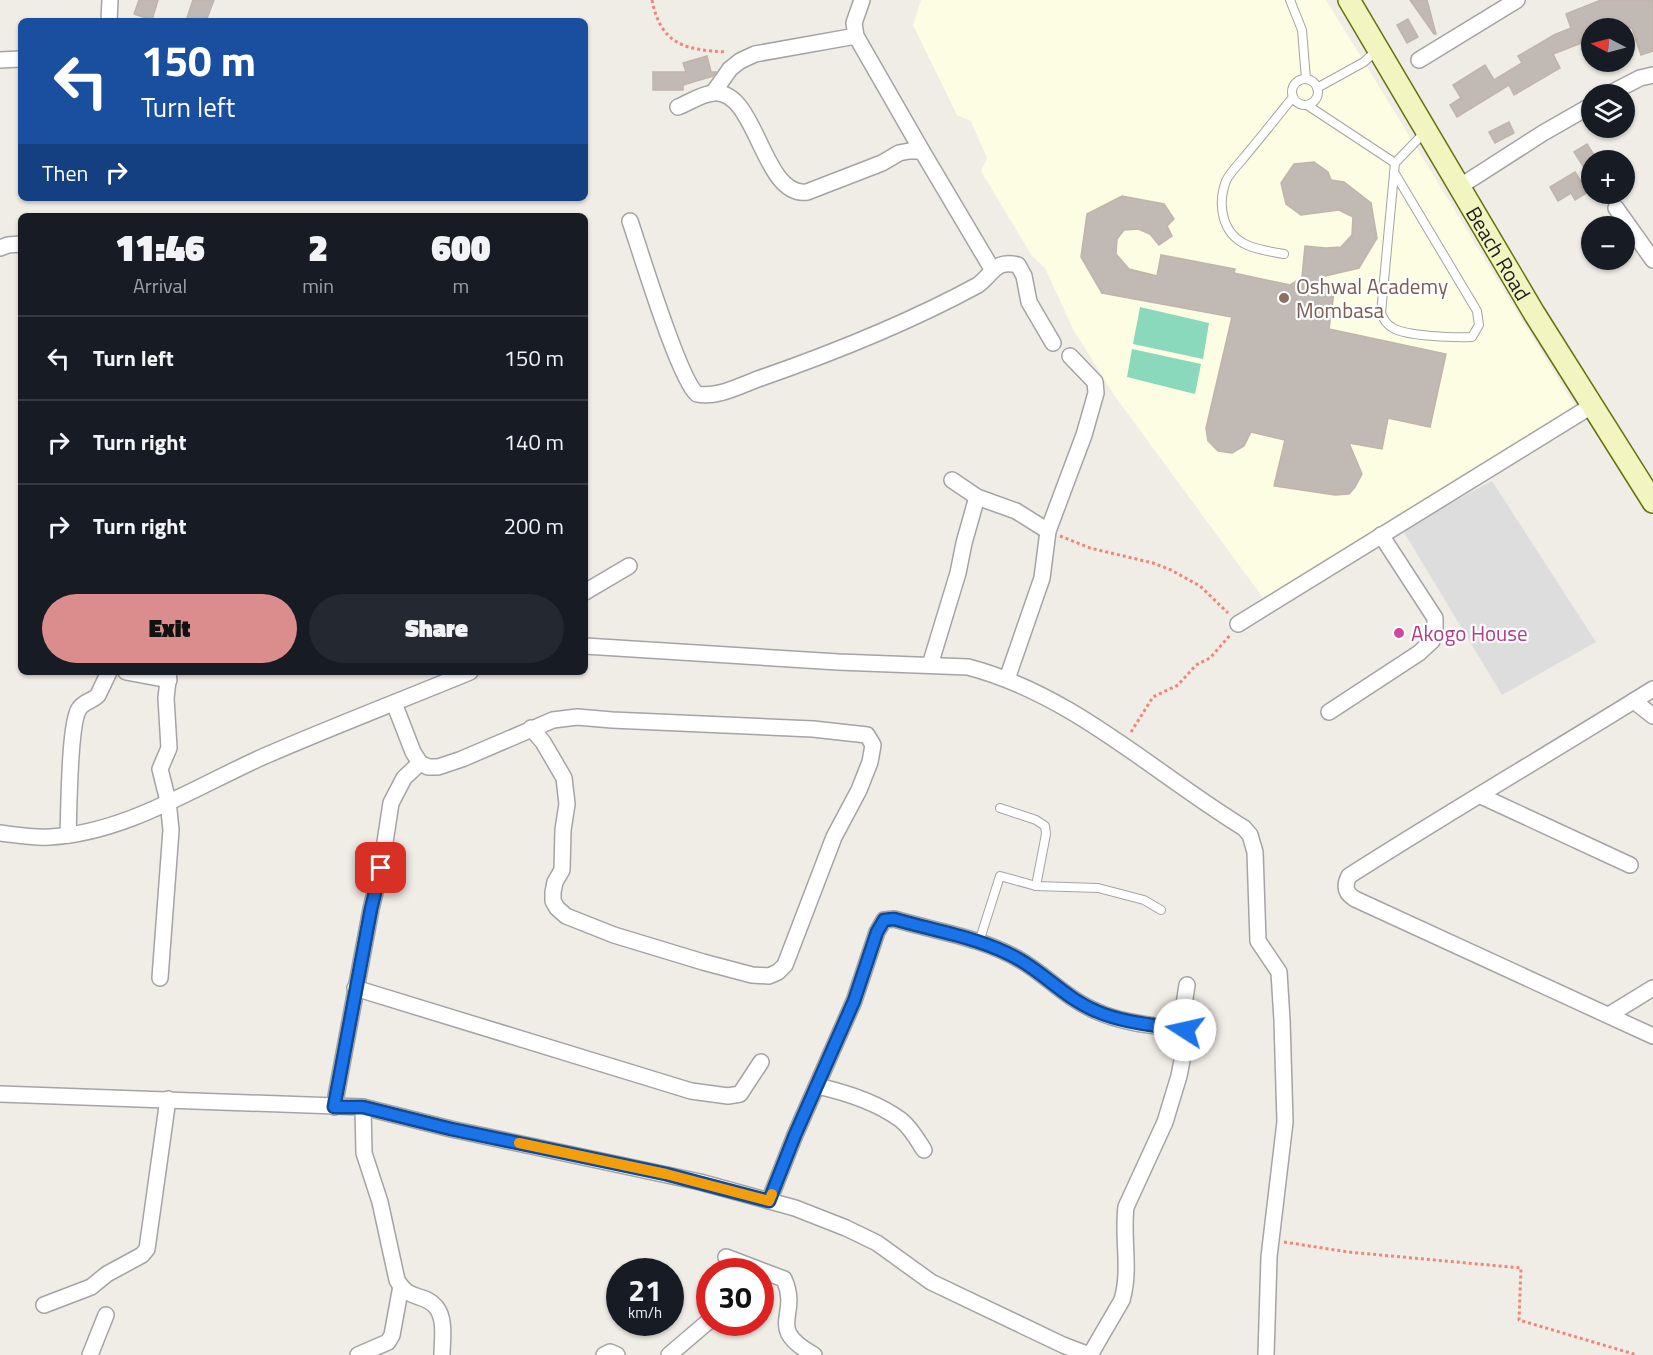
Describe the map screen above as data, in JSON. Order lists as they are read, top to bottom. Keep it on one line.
{"streets":{"main road":["Beach Road"]},"places":["Oshwal Academy Mombasa","Akogo House"],"north":"left","page":{"map_buttons":["+","−"],"turn":["150 m","Turn left"],"then":"Then","eta":["11:46","Arrival","2","min","600","m"],"list":[{"name":"Turn left","value":"150 m"},{"name":"Turn right","value":"140 m"},{"name":"Turn right","value":"200 m"}],"buttons":["Exit","Share"],"speed":"21 km/h","limit":"30"}}
